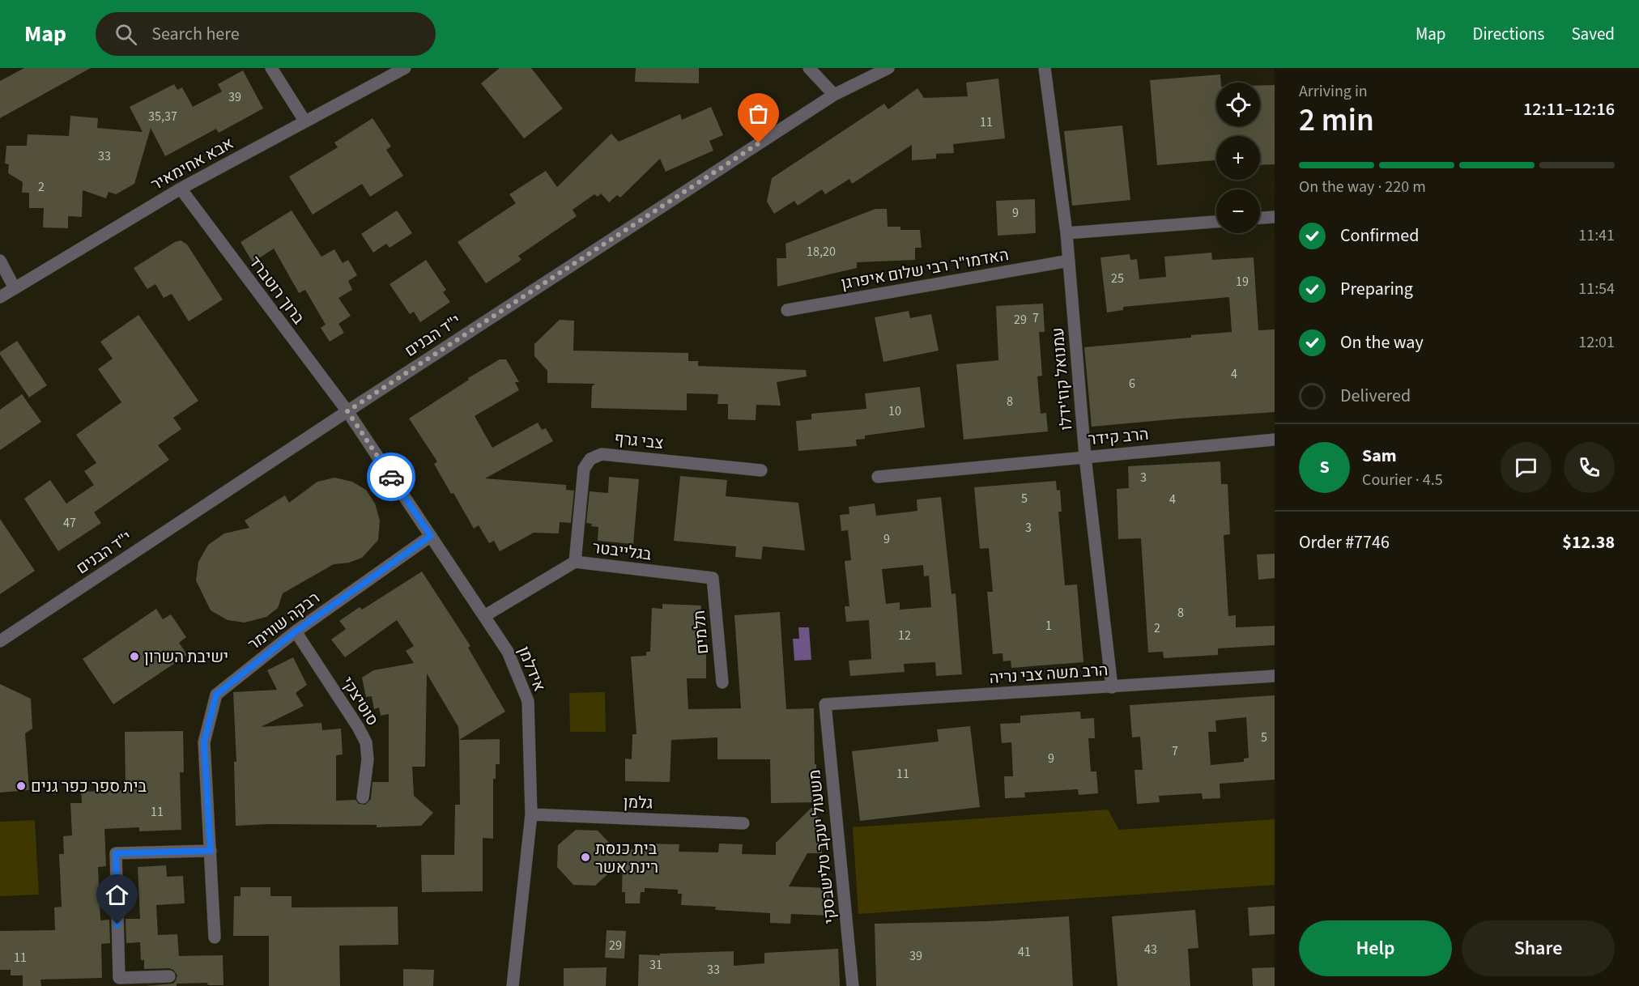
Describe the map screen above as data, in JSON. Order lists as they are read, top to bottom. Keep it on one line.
{"streets":{"street":["אבא אחימאיר","האדמו\"ר רבי שלום איפרגן","ברוך רוטברד","י\"ד הבנים","עמנואל קוז'ידלו","הרב קידר","צבי גרף","בגלייבטר","רבקה שווימר","תלמים","אידלמן","הרב משה צבי נריה","סוטיצקי","גלמן","משעול יעקב טלישבסקי"]},"crossings":[["אבא אחימאיר","ברוך רוטברד"],["האדמו\"ר רבי שלום איפרגן","עמנואל קוז'ידלו"],["ברוך רוטברד","י\"ד הבנים"],["ברוך רוטברד","אידלמן"],["י\"ד הבנים","אידלמן"],["עמנואל קוז'ידלו","הרב קידר"],["עמנואל קוז'ידלו","הרב משה צבי נריה"],["צבי גרף","בגלייבטר"],["בגלייבטר","תלמים"],["בגלייבטר","אידלמן"],["רבקה שווימר","אידלמן"],["רבקה שווימר","סוטיצקי"],["אידלמן","גלמן"],["הרב משה צבי נריה","משעול יעקב טלישבסקי"]],"places":["ישיבת השרון","בית ספר כפר גנים","בית כנסת רינת אשר"],"house_numbers":["39","35,37","11","33","2","9","18,20","25","19","7","29","4","6","8","10","3","5","4","47","3","9","8","1","2","12","5","7","9","11","11","29","43","41","39","11","31","33"],"page":{"header":"Map","search":"Search here","nav":["Map","Directions","Saved"],"heading":["2 min","Arriving in","12:11–12:16"],"panel":["Sam","Courier · 4.5","Order #7746","$12.38"],"map_buttons":["+","−"],"bar":"On the way · 220 m","list":[["Confirmed","11:41"],["Preparing","11:54"],["On the way","12:01"],"Delivered"],"round":"S","buttons":["Help","Share"]}}
